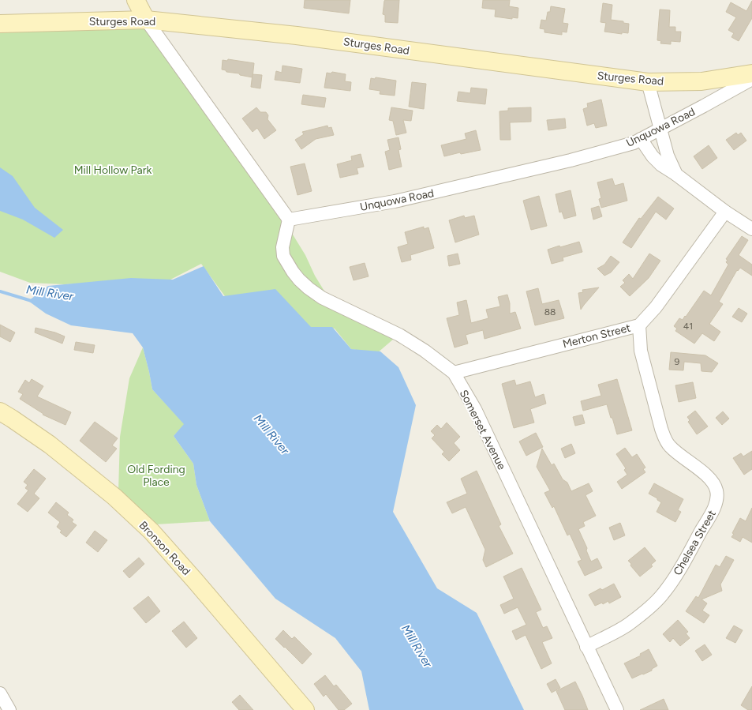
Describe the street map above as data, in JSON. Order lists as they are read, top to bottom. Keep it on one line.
{"streets":{"main road":["Sturges Road","Bronson Road"],"street":["Unquowa Road","Merton Street","Somerset Avenue","Chelsea Street"]},"crossings":[["Unquowa Road","Somerset Avenue"],["Merton Street","Somerset Avenue"],["Merton Street","Chelsea Street"],["Somerset Avenue","Chelsea Street"]],"water":["Mill River"],"parks":["Mill Hollow Park","Old Fording Place"],"house_numbers":["88","41","9"]}
